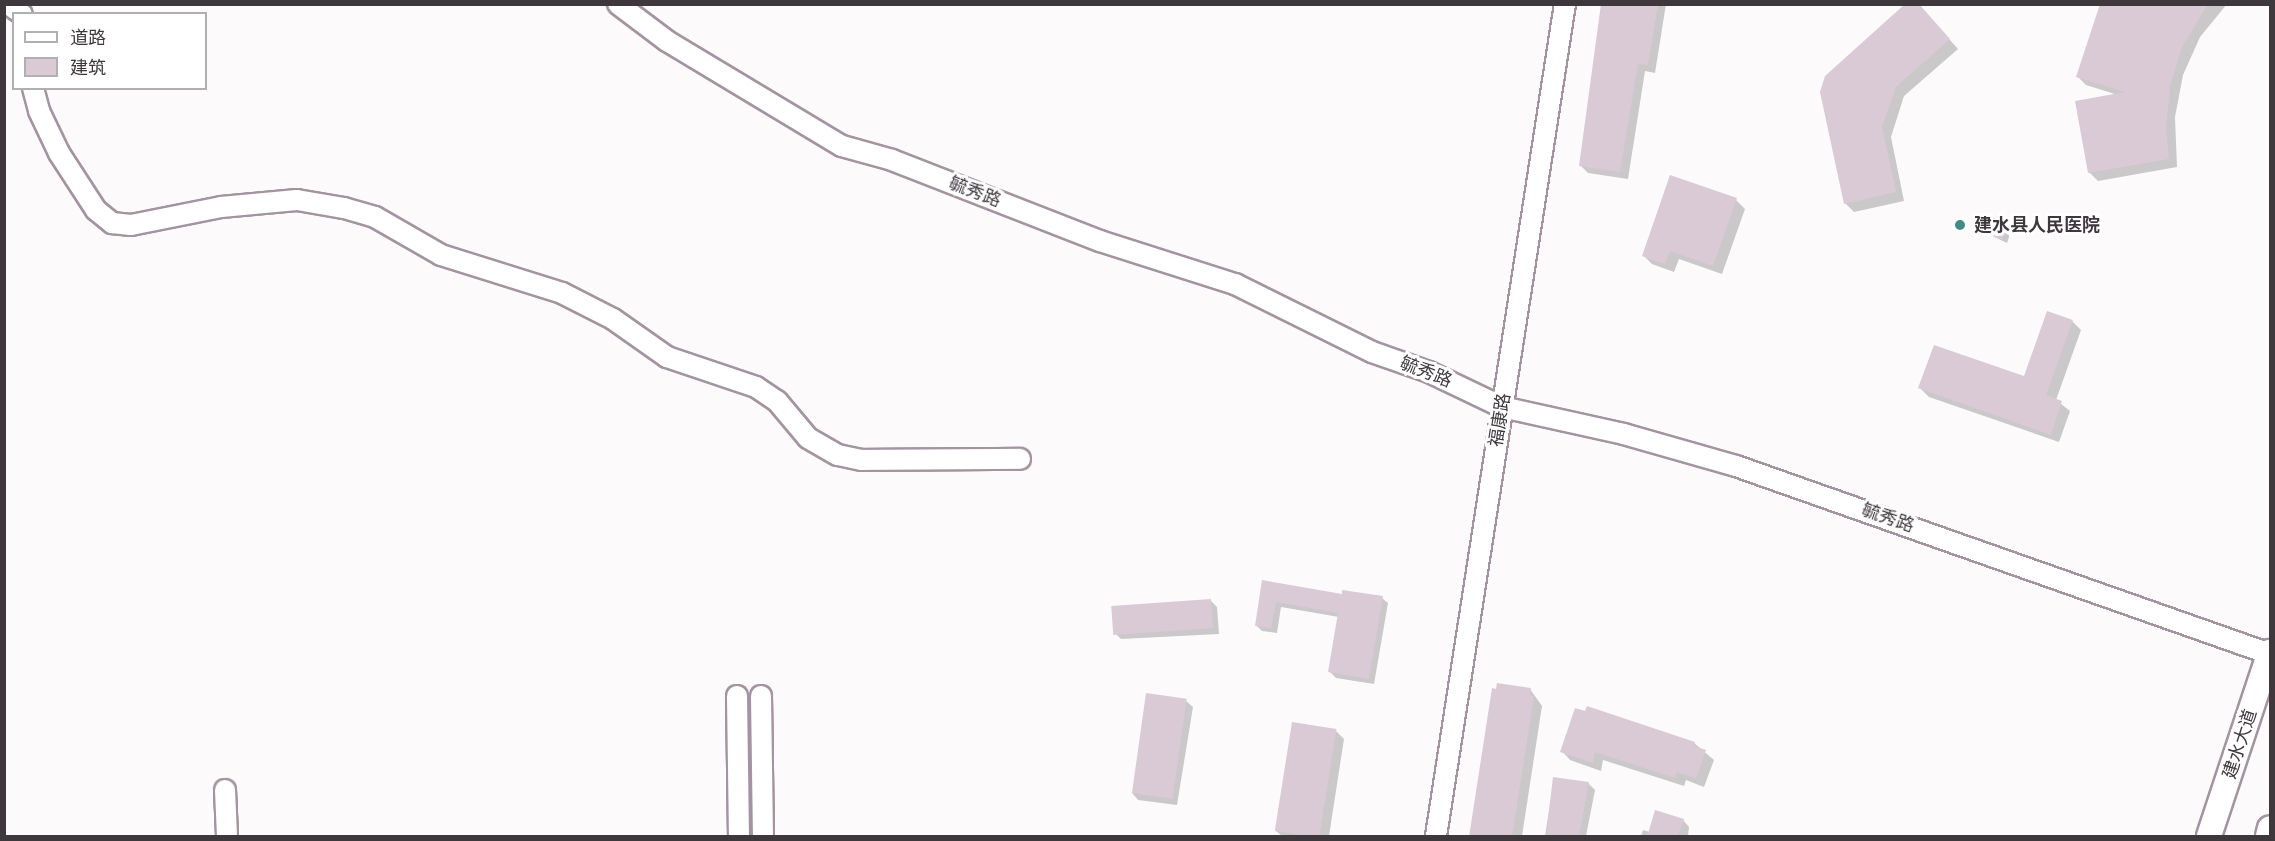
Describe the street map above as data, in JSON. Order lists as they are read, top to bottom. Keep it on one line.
{"streets":{"main road":["建水大道"],"street":["毓秀路","福康路"]},"crossings":[["毓秀路","福康路"],["毓秀路","建水大道"]],"places":["建水县人民医院"],"legend":["道路","建筑"]}
